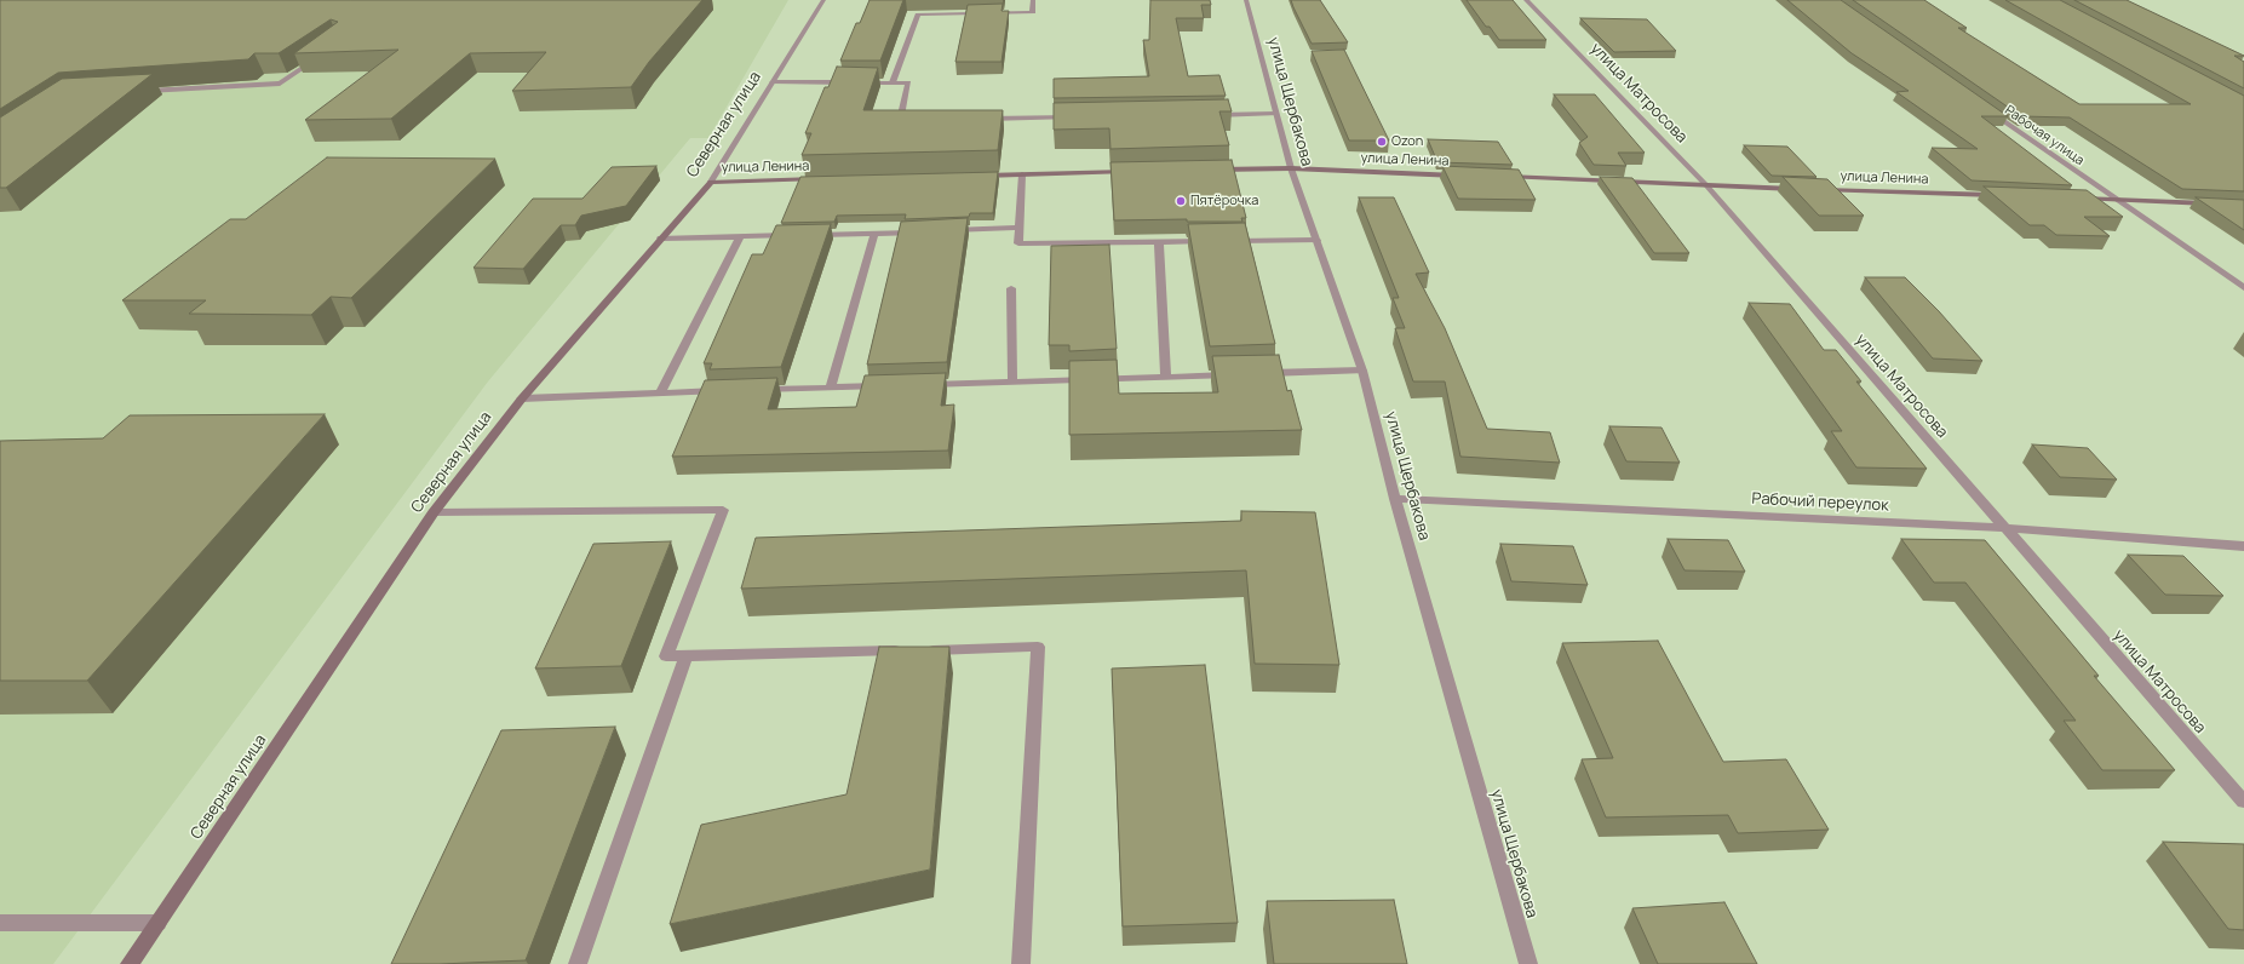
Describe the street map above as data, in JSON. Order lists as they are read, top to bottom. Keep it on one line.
{"streets":{"street":["улица Матросова","улица Щербакова","Северная улица","Рабочая улица","улица Ленина","Рабочий переулок"]},"crossings":[["улица Матросова","Рабочий переулок"],["улица Щербакова","улица Ленина"],["улица Щербакова","Рабочий переулок"],["Северная улица","улица Ленина"]],"places":["Ozon","Пятёрочка"]}
